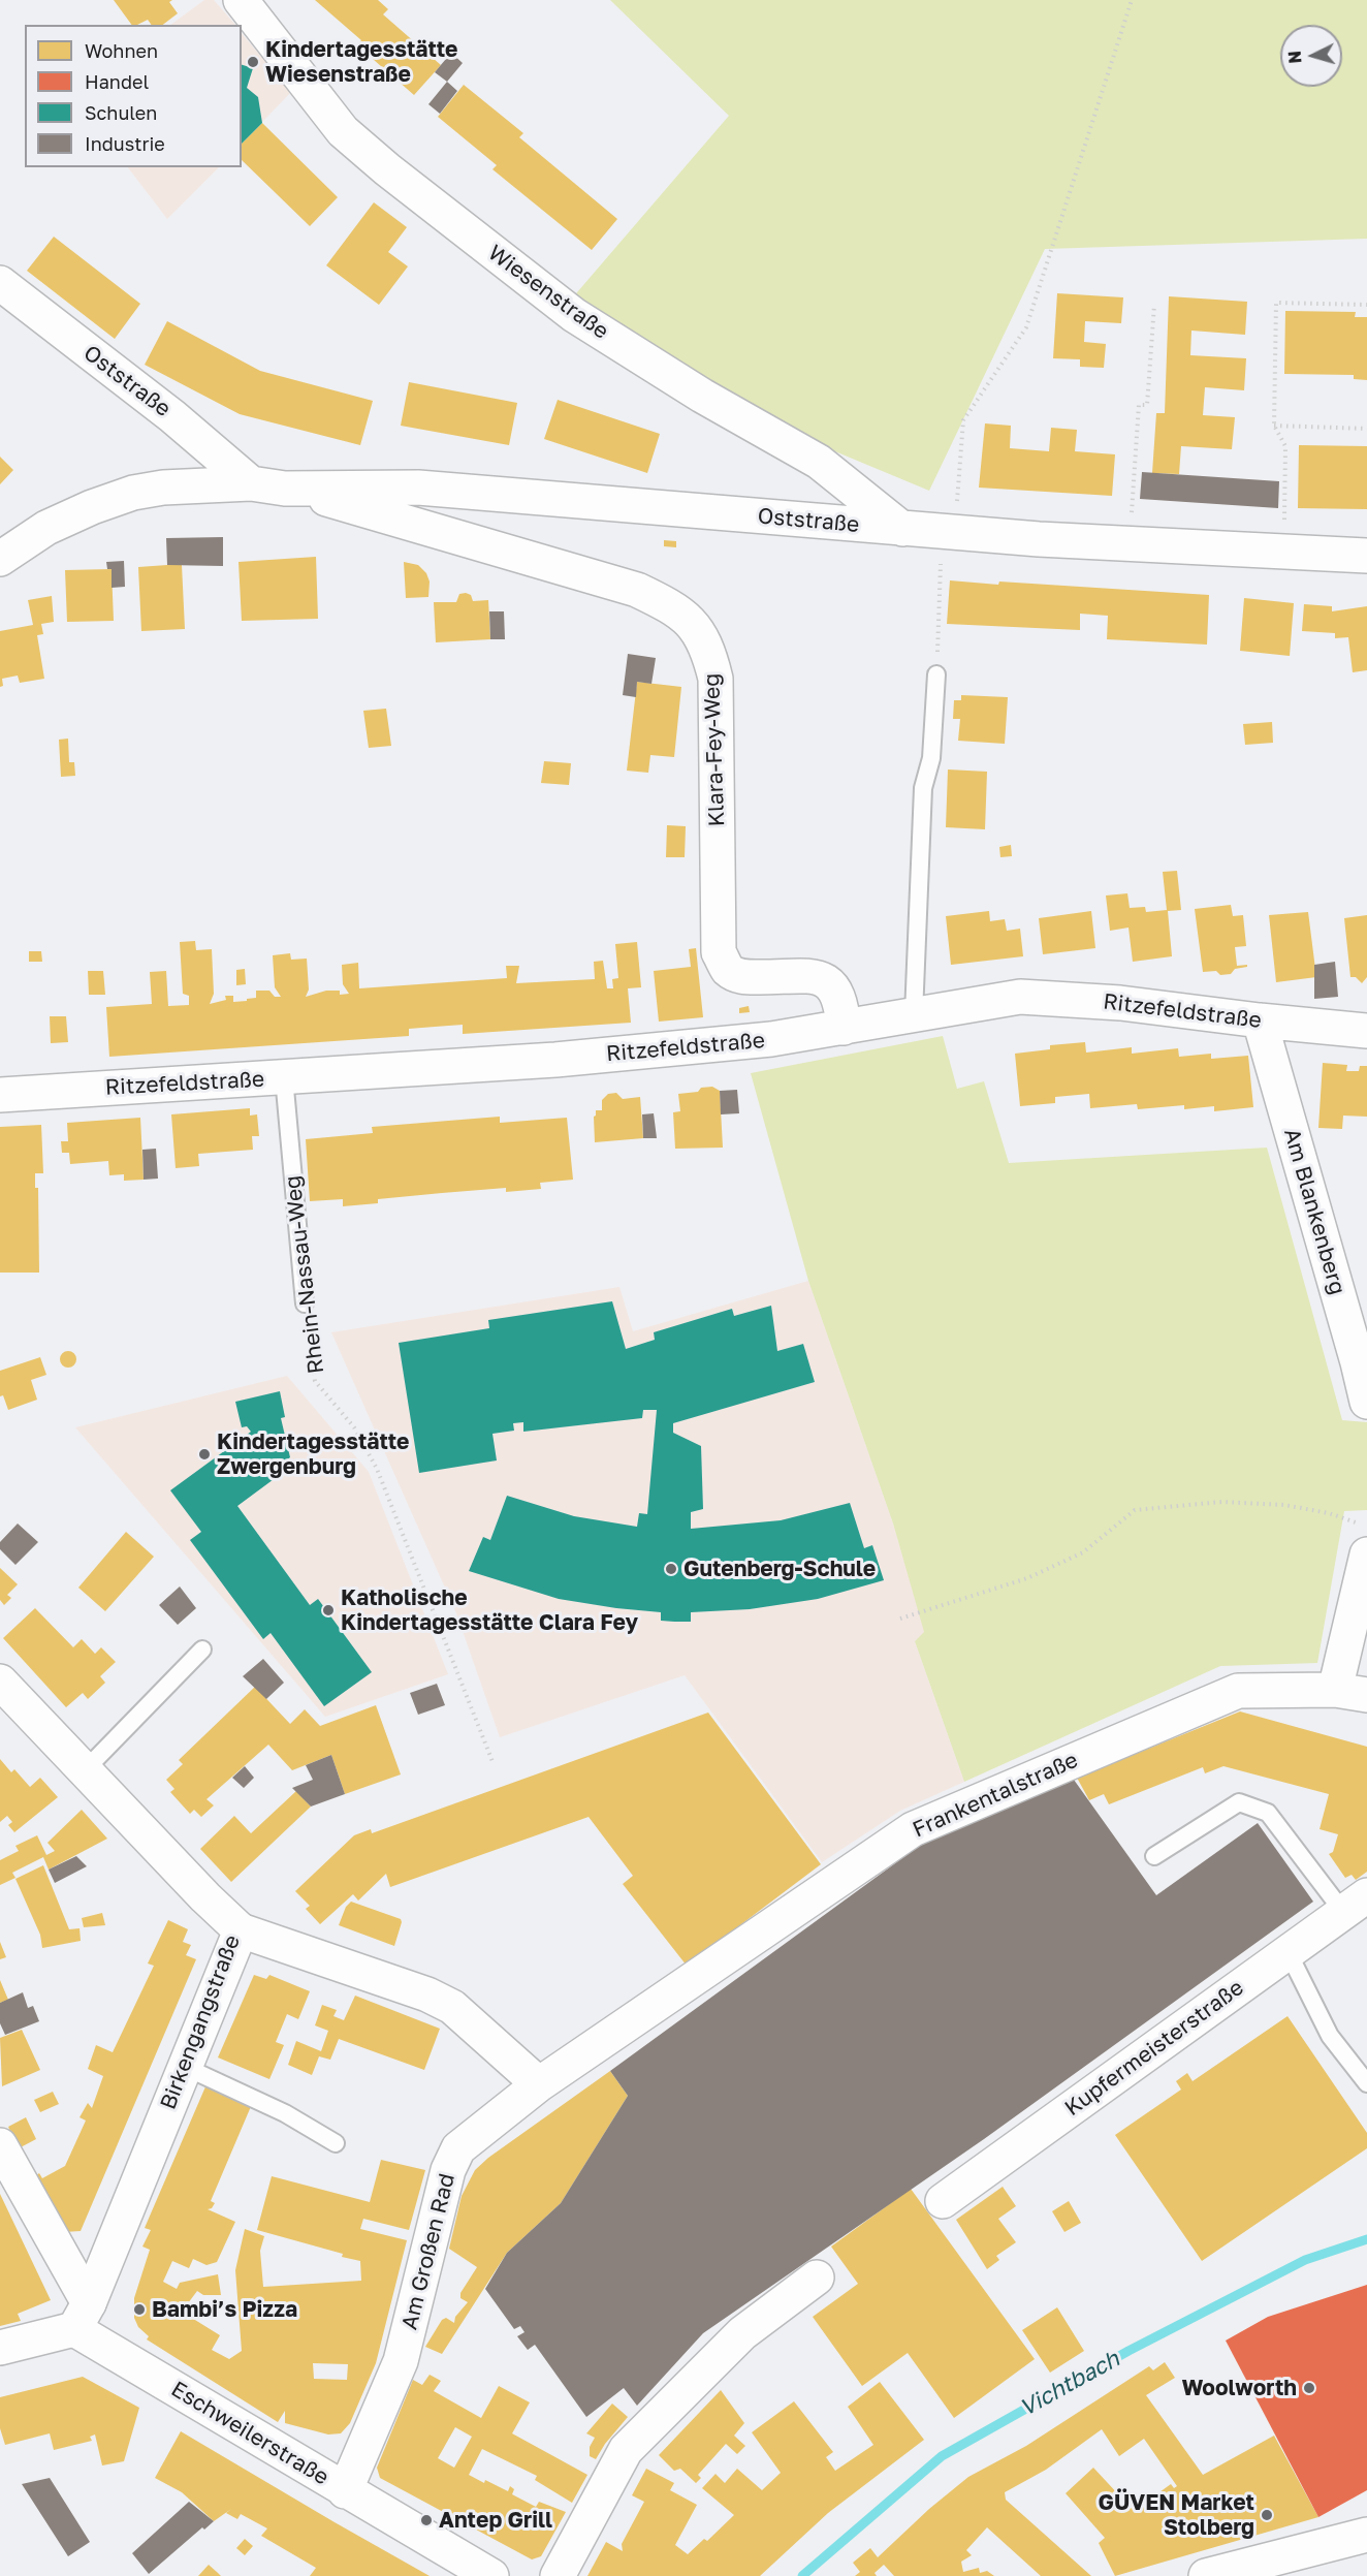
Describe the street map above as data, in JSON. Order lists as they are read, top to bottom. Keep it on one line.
{"streets":{"street":["Wiesenstraße","Oststraße","Klara-Fey-Weg","Ritzefeldstraße","Am Blankenberg","Frankentalstraße","Birkengangstraße","Kupfermeisterstraße","Am Großen Rad","Eschweilerstraße"],"lane":["Rhein-Nassau-Weg"]},"crossings":[["Wiesenstraße","Oststraße"],["Oststraße","Klara-Fey-Weg"],["Klara-Fey-Weg","Ritzefeldstraße"],["Ritzefeldstraße","Am Blankenberg"],["Ritzefeldstraße","Rhein-Nassau-Weg"],["Frankentalstraße","Am Großen Rad"],["Birkengangstraße","Eschweilerstraße"],["Am Großen Rad","Eschweilerstraße"]],"water":["Vichtbach"],"places":["Kindertagesstätte Wiesenstraße","Kindertagesstätte Zwergenburg","Gutenberg-Schule","Katholische Kindertagesstätte Clara Fey","Bambi’s Pizza","Woolworth","GÜVEN Market Stolberg","Antep Grill"],"legend":["Wohnen","Handel","Schulen","Industrie"],"north":"left"}
